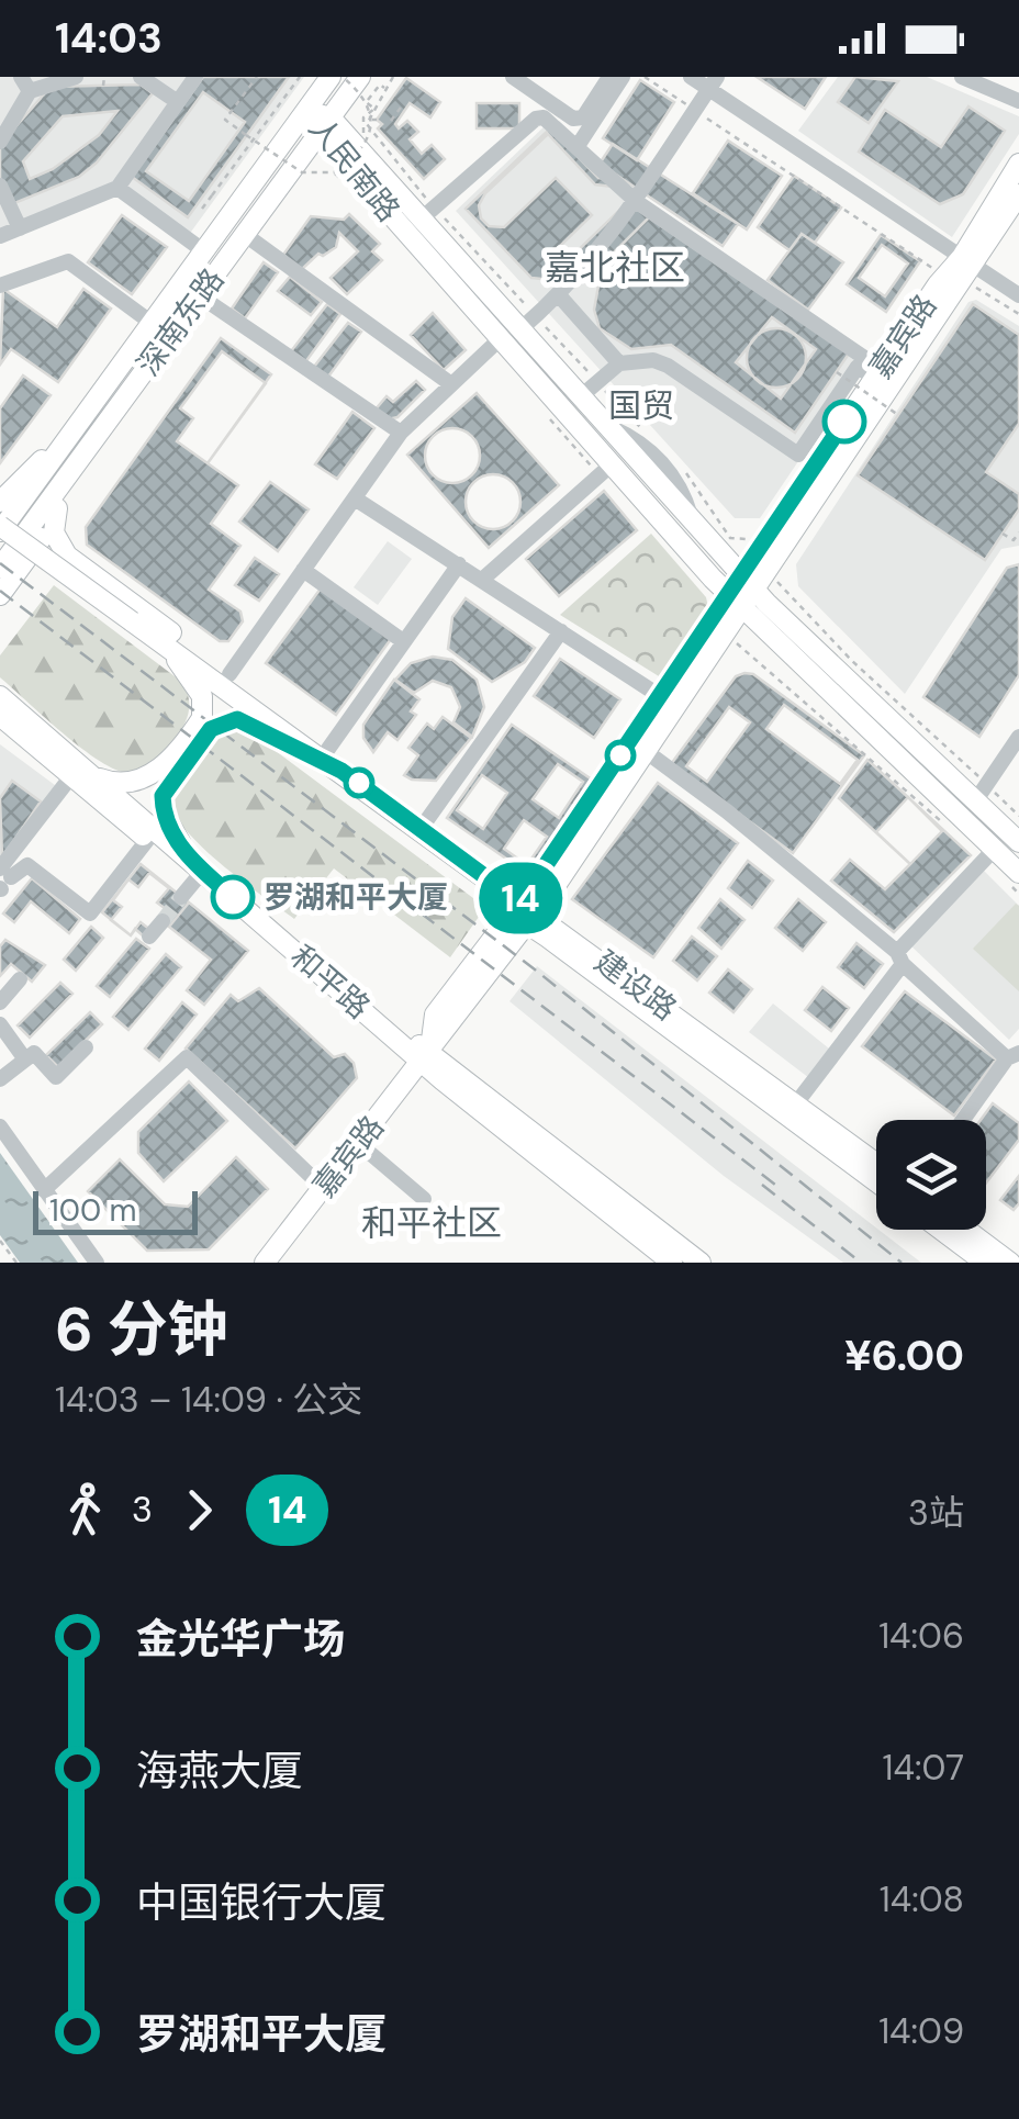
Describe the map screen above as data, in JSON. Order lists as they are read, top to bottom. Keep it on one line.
{"streets":{"main road":["人民南路","深南东路","嘉宾路","和平路","建设路"]},"crossings":[["人民南路","深南东路"],["人民南路","嘉宾路"],["深南东路","建设路"],["嘉宾路","和平路"],["嘉宾路","建设路"]],"districts":["嘉北社区","国贸","和平社区"],"places":["罗湖和平大厦"],"lines":["bus line 14"],"scale_bar":"100 m","page":{"status":"14:03","on_map":"14","scale":"100 m","heading":["6 分钟","14:03 – 14:09 · 公交","¥6.00"],"legs":["3","14","3站"],"list":[{"name":"金光华广场","value":"14:06"},{"name":"海燕大厦","value":"14:07"},{"name":"中国银行大厦","value":"14:08"},{"name":"罗湖和平大厦","value":"14:09"}]}}
